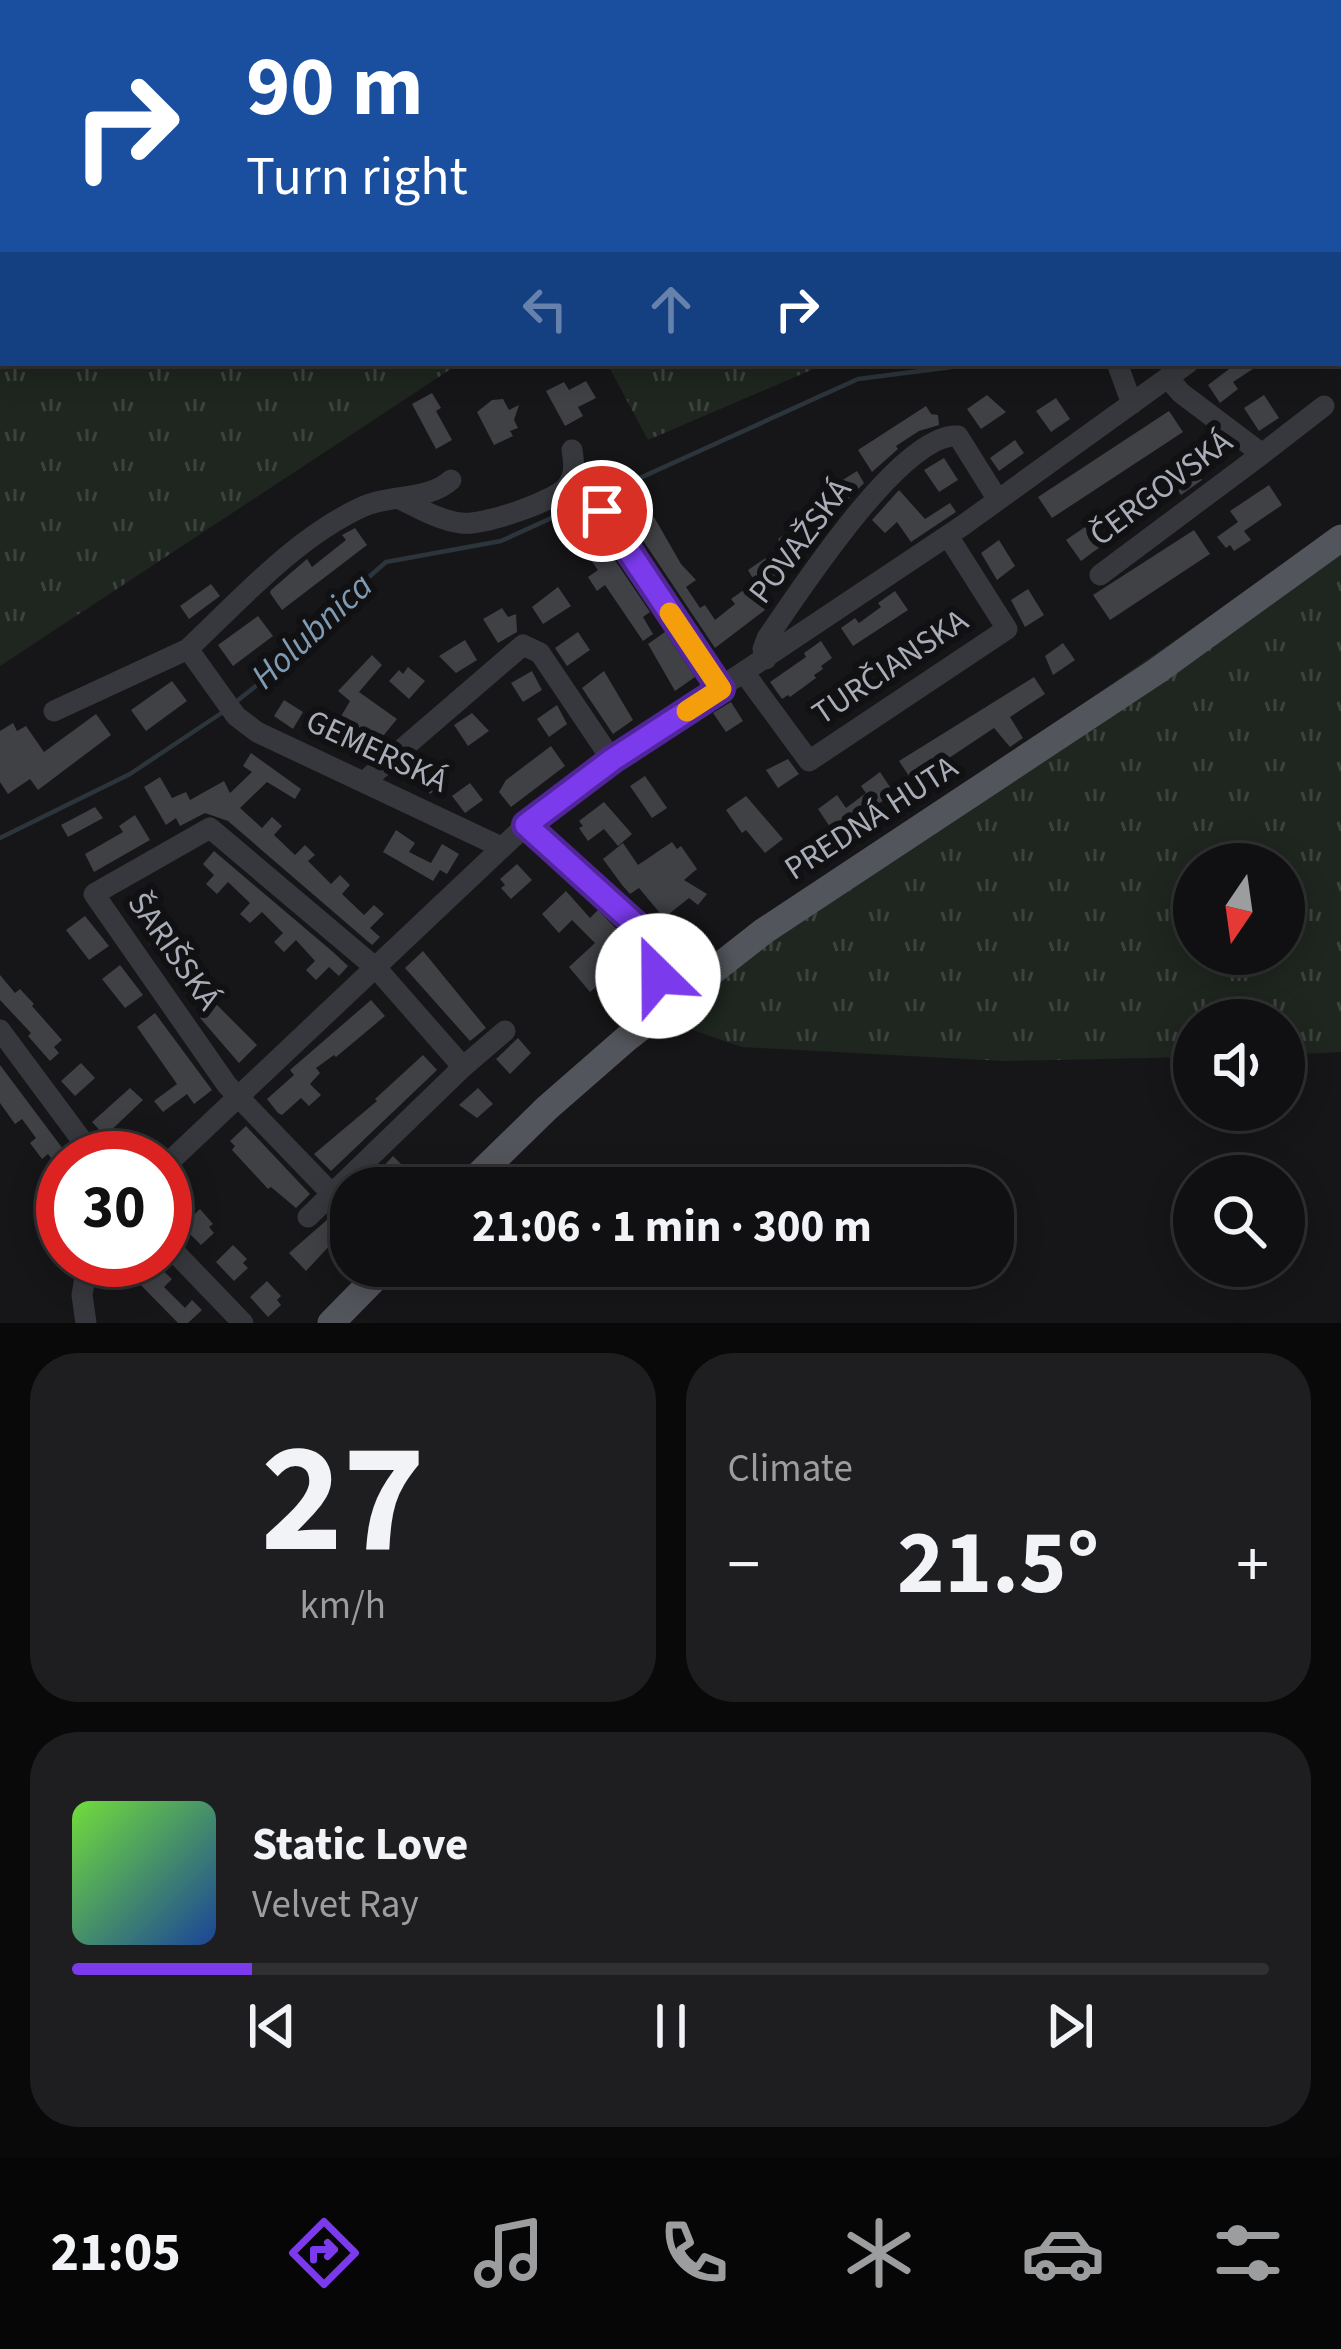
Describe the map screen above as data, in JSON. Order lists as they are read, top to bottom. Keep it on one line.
{"streets":{"main road":["PREDNÁ HUTA"],"street":["ČERGOVSKÁ","POVAŽSKÁ","TURČIANSKA","GEMERSKÁ","ŠARIŠSKÁ"]},"water":["Holubnica"],"north":"bottom","page":{"turn":["90 m","Turn right"],"limit":"30","trip":"21:06 · 1 min · 300 m","tile":[["27","km/h"],"Climate"],"heat":["−","21.5°","+"],"song":["Static Love","Velvet Ray"],"tabs":"21:05"}}
